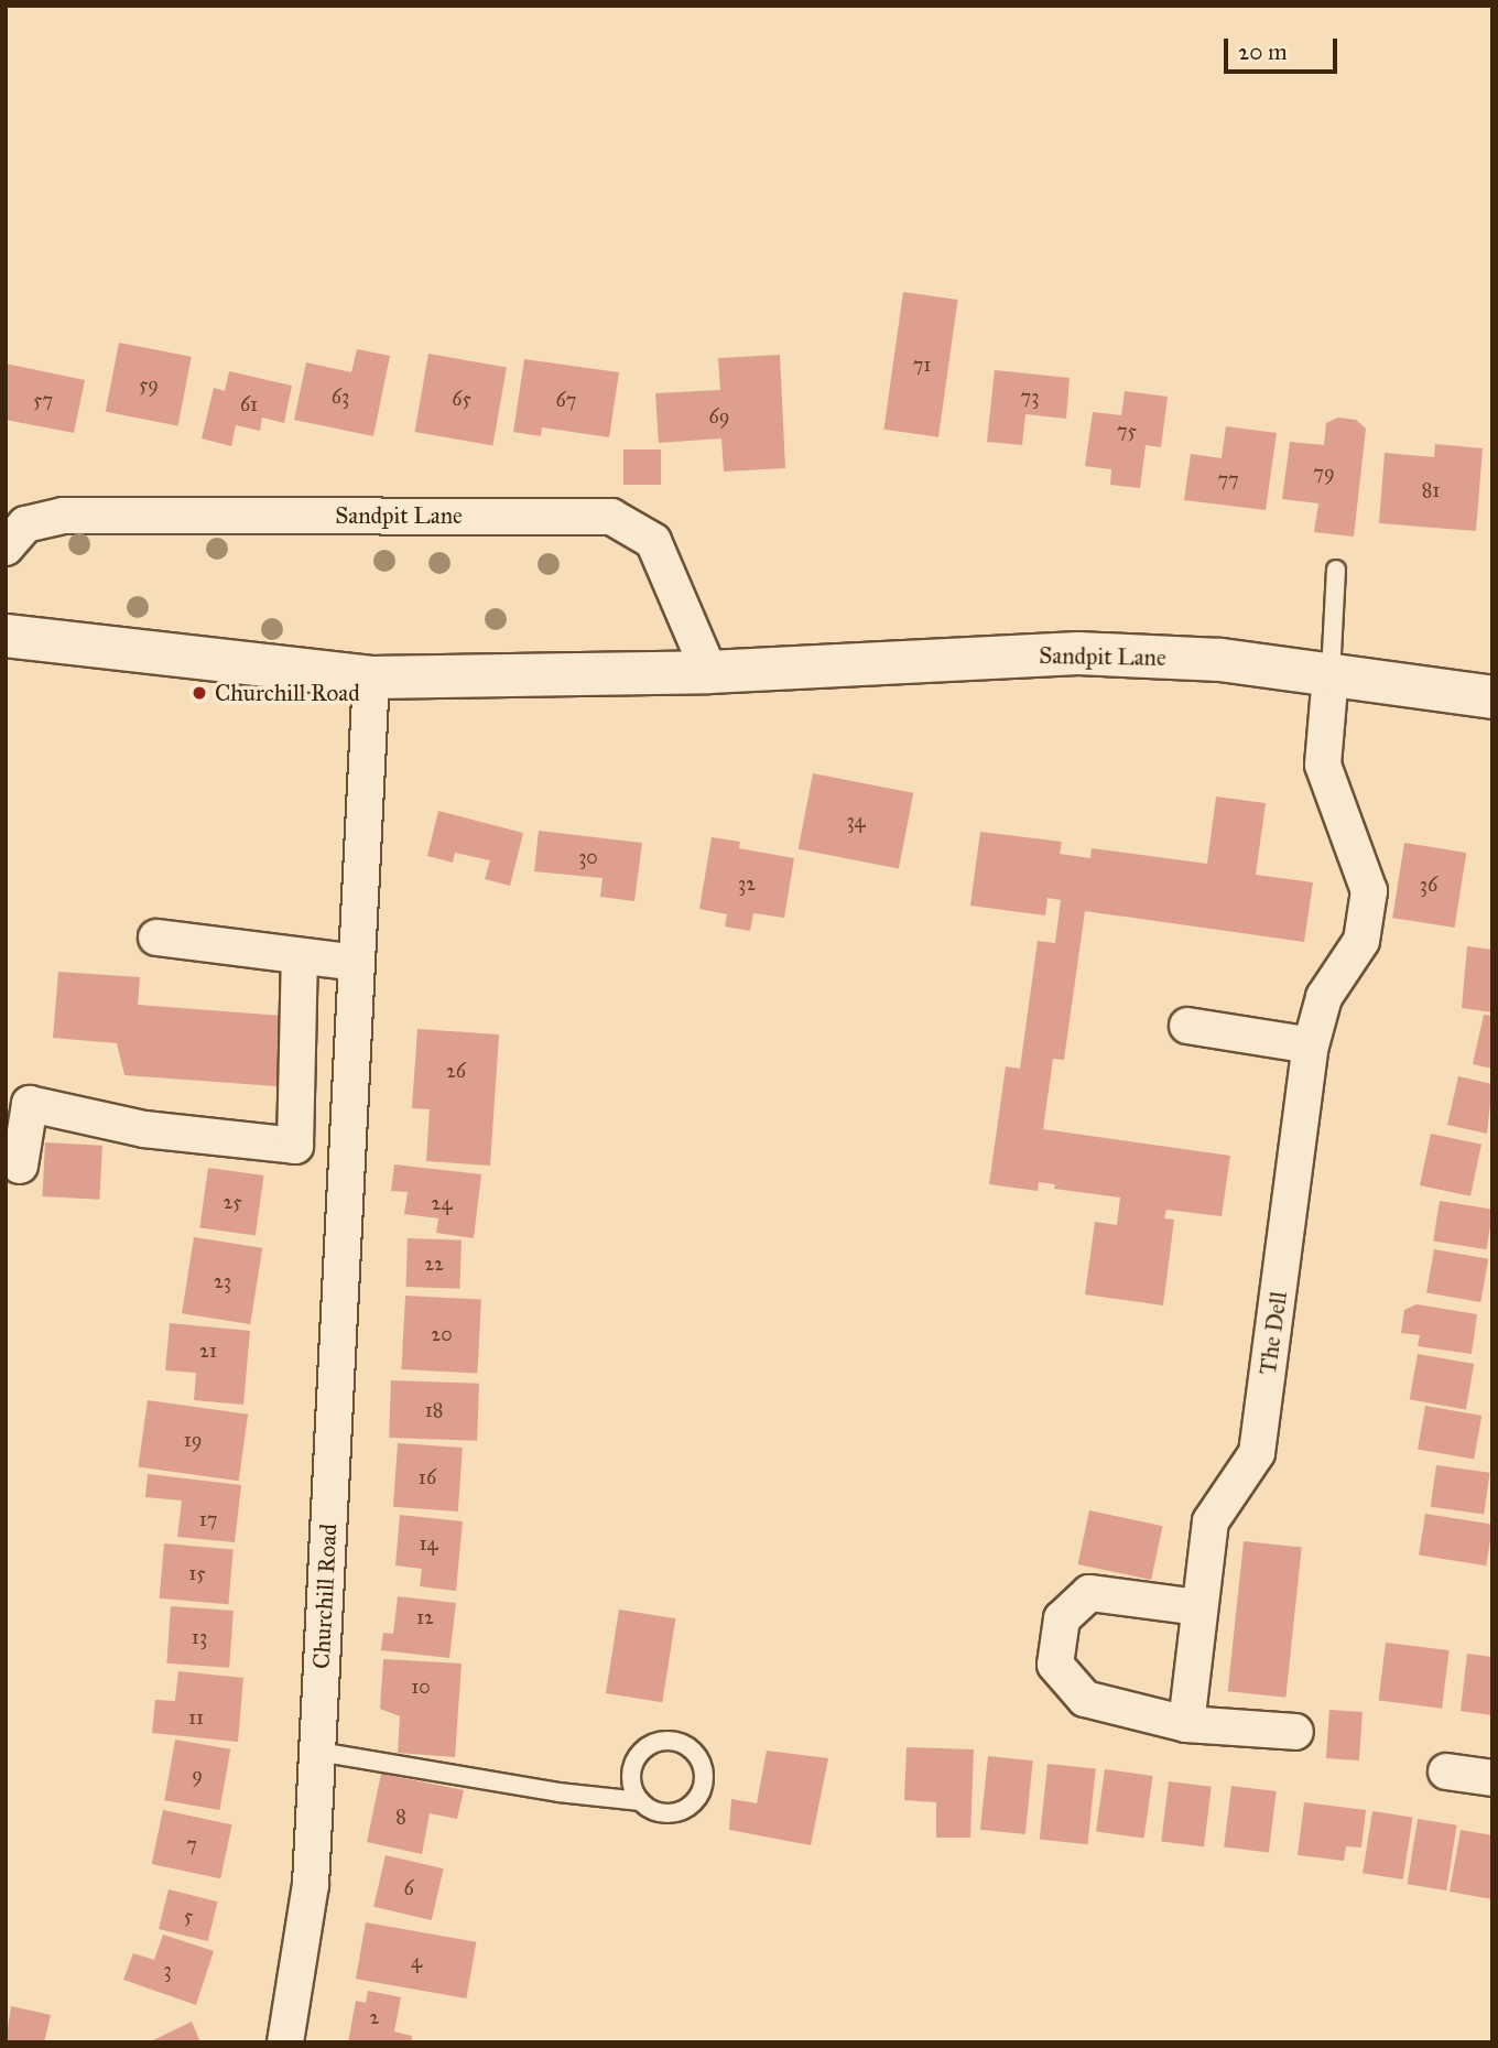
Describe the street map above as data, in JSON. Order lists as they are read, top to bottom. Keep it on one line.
{"streets":{"street":["Sandpit Lane","The Dell","Churchill Road"]},"crossings":[["Sandpit Lane","The Dell"],["Sandpit Lane","Churchill Road"]],"places":["Churchill Road"],"house_numbers":["71","59","63","73","65","57","67","61","69","75","79","77","81","34","30","32","36","26","25","24","22","23","20","21","18","19","16","17","14","15","12","13","10","11","9","8","7","6","5","4","3","2"],"scale_bar":"20 m"}
